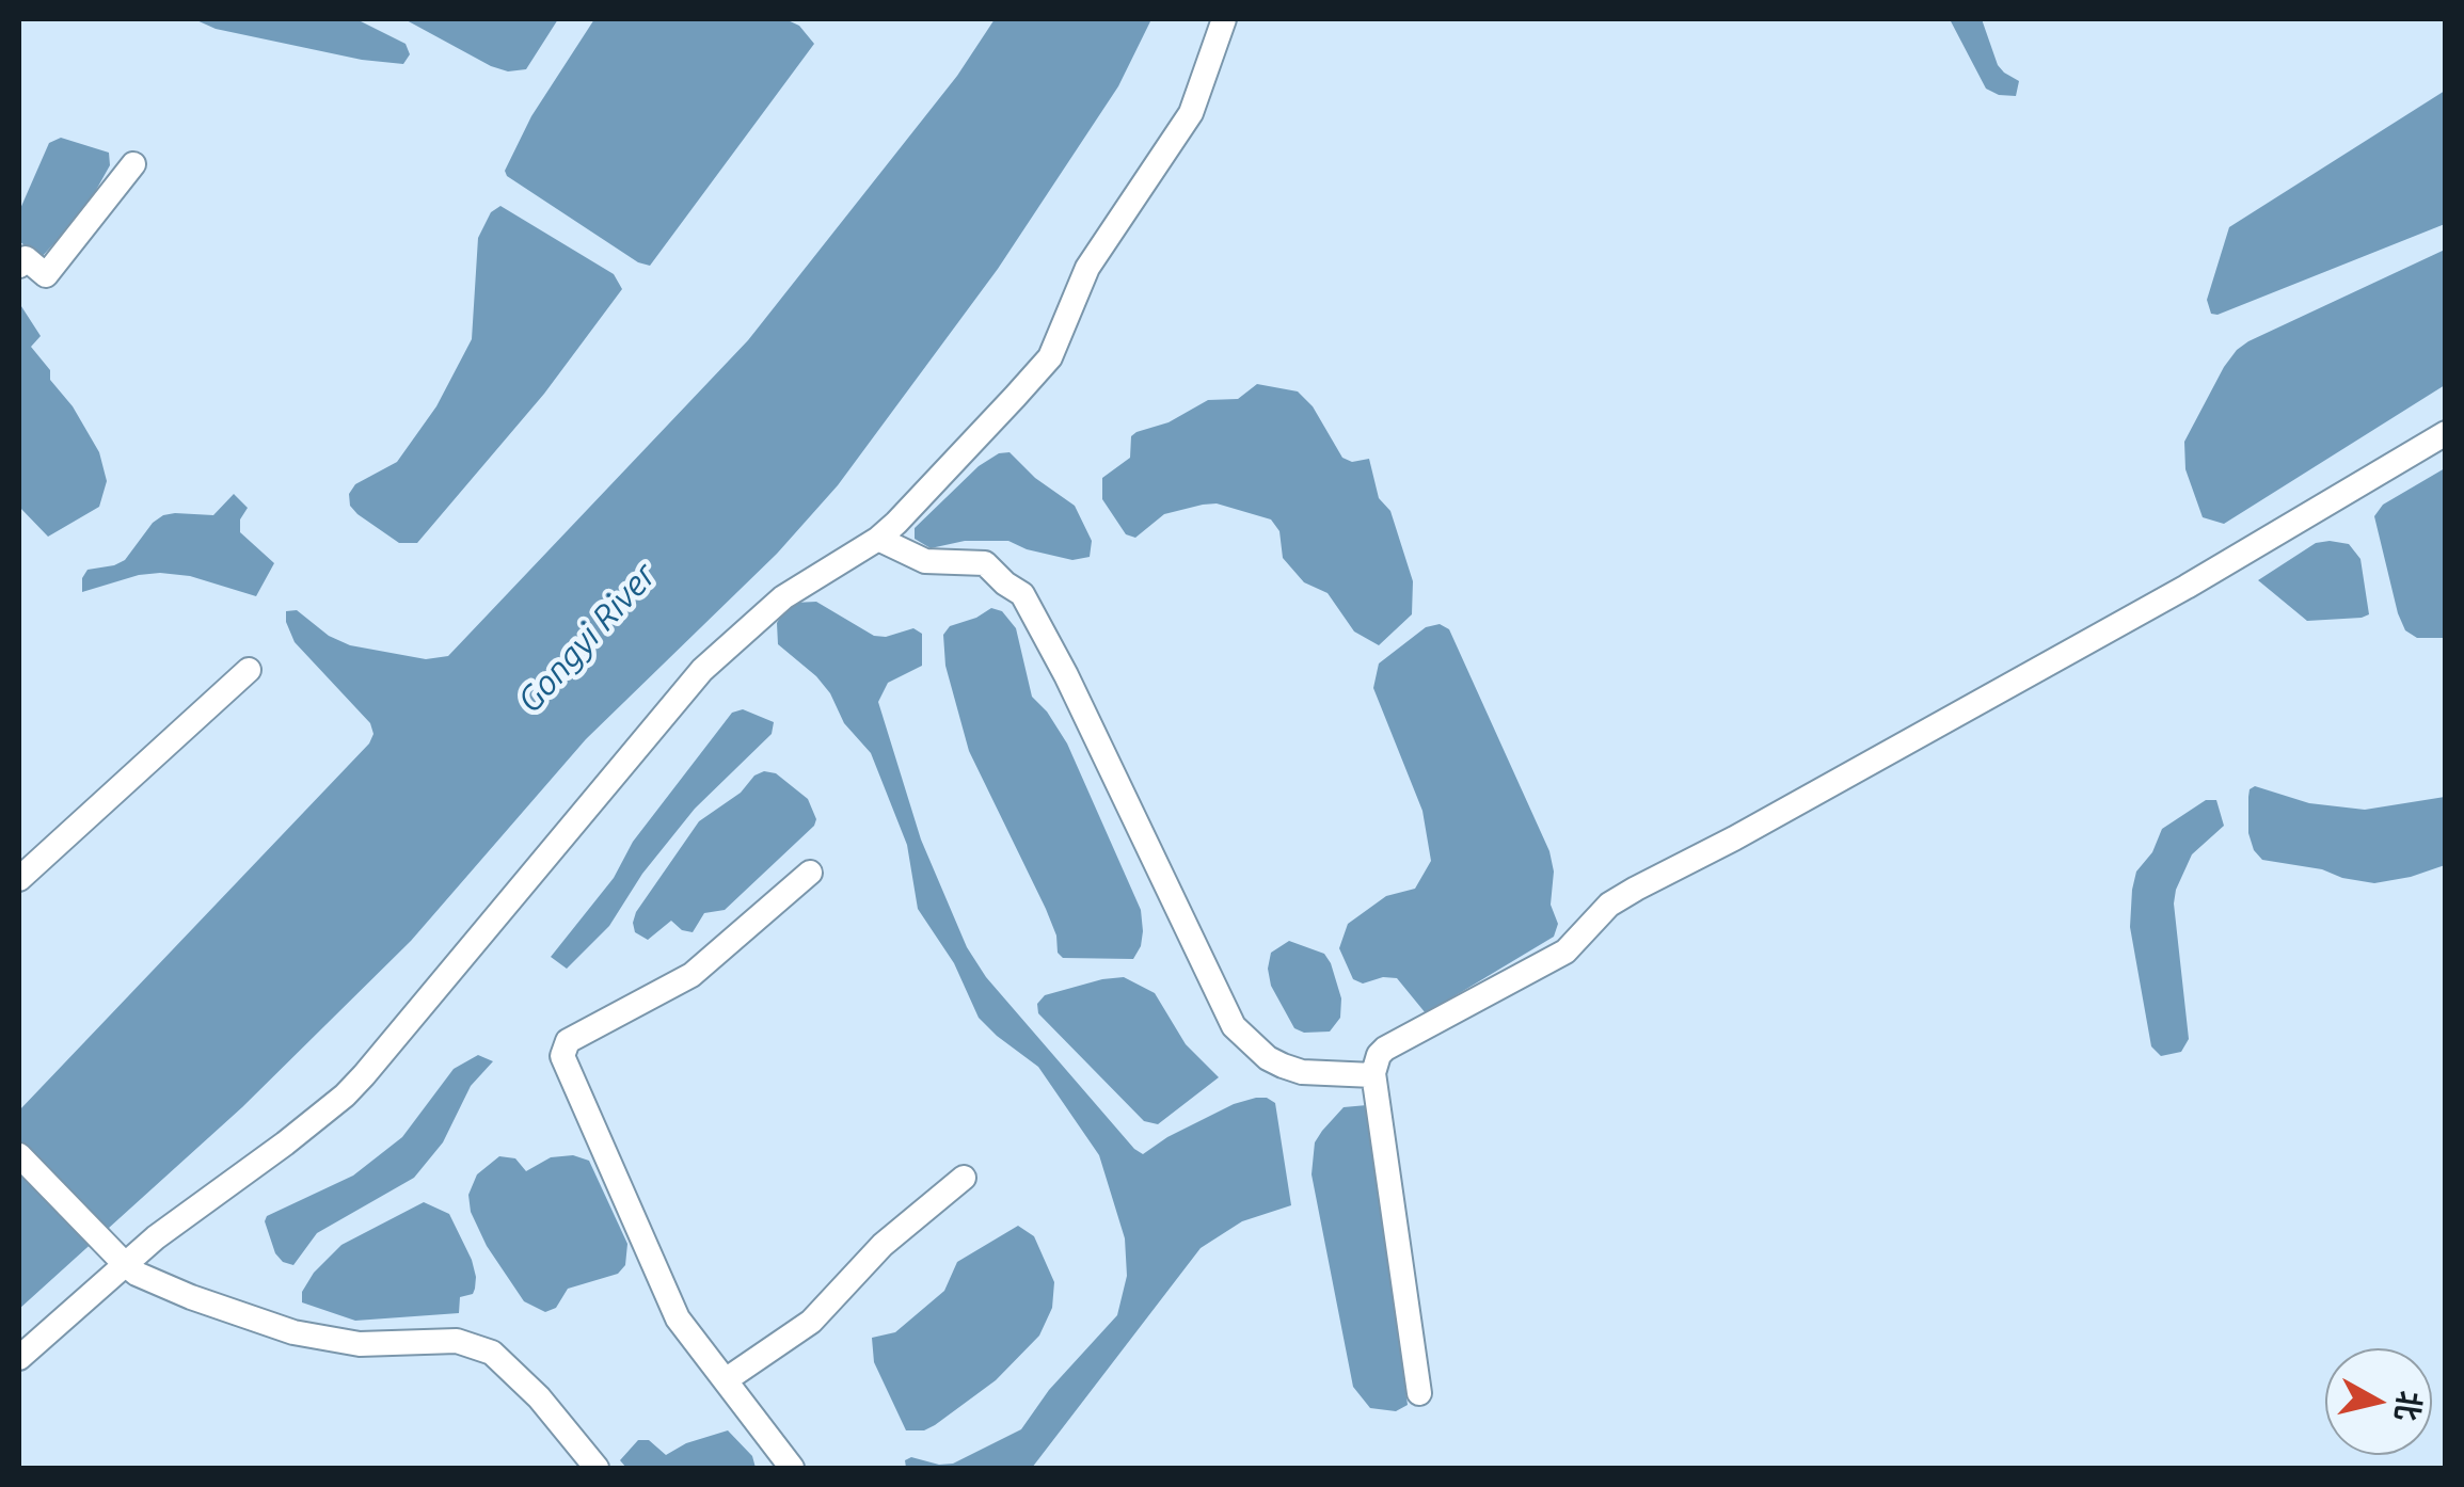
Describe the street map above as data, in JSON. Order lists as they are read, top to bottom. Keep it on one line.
{"water":["Gongyi River"],"north":"right"}
